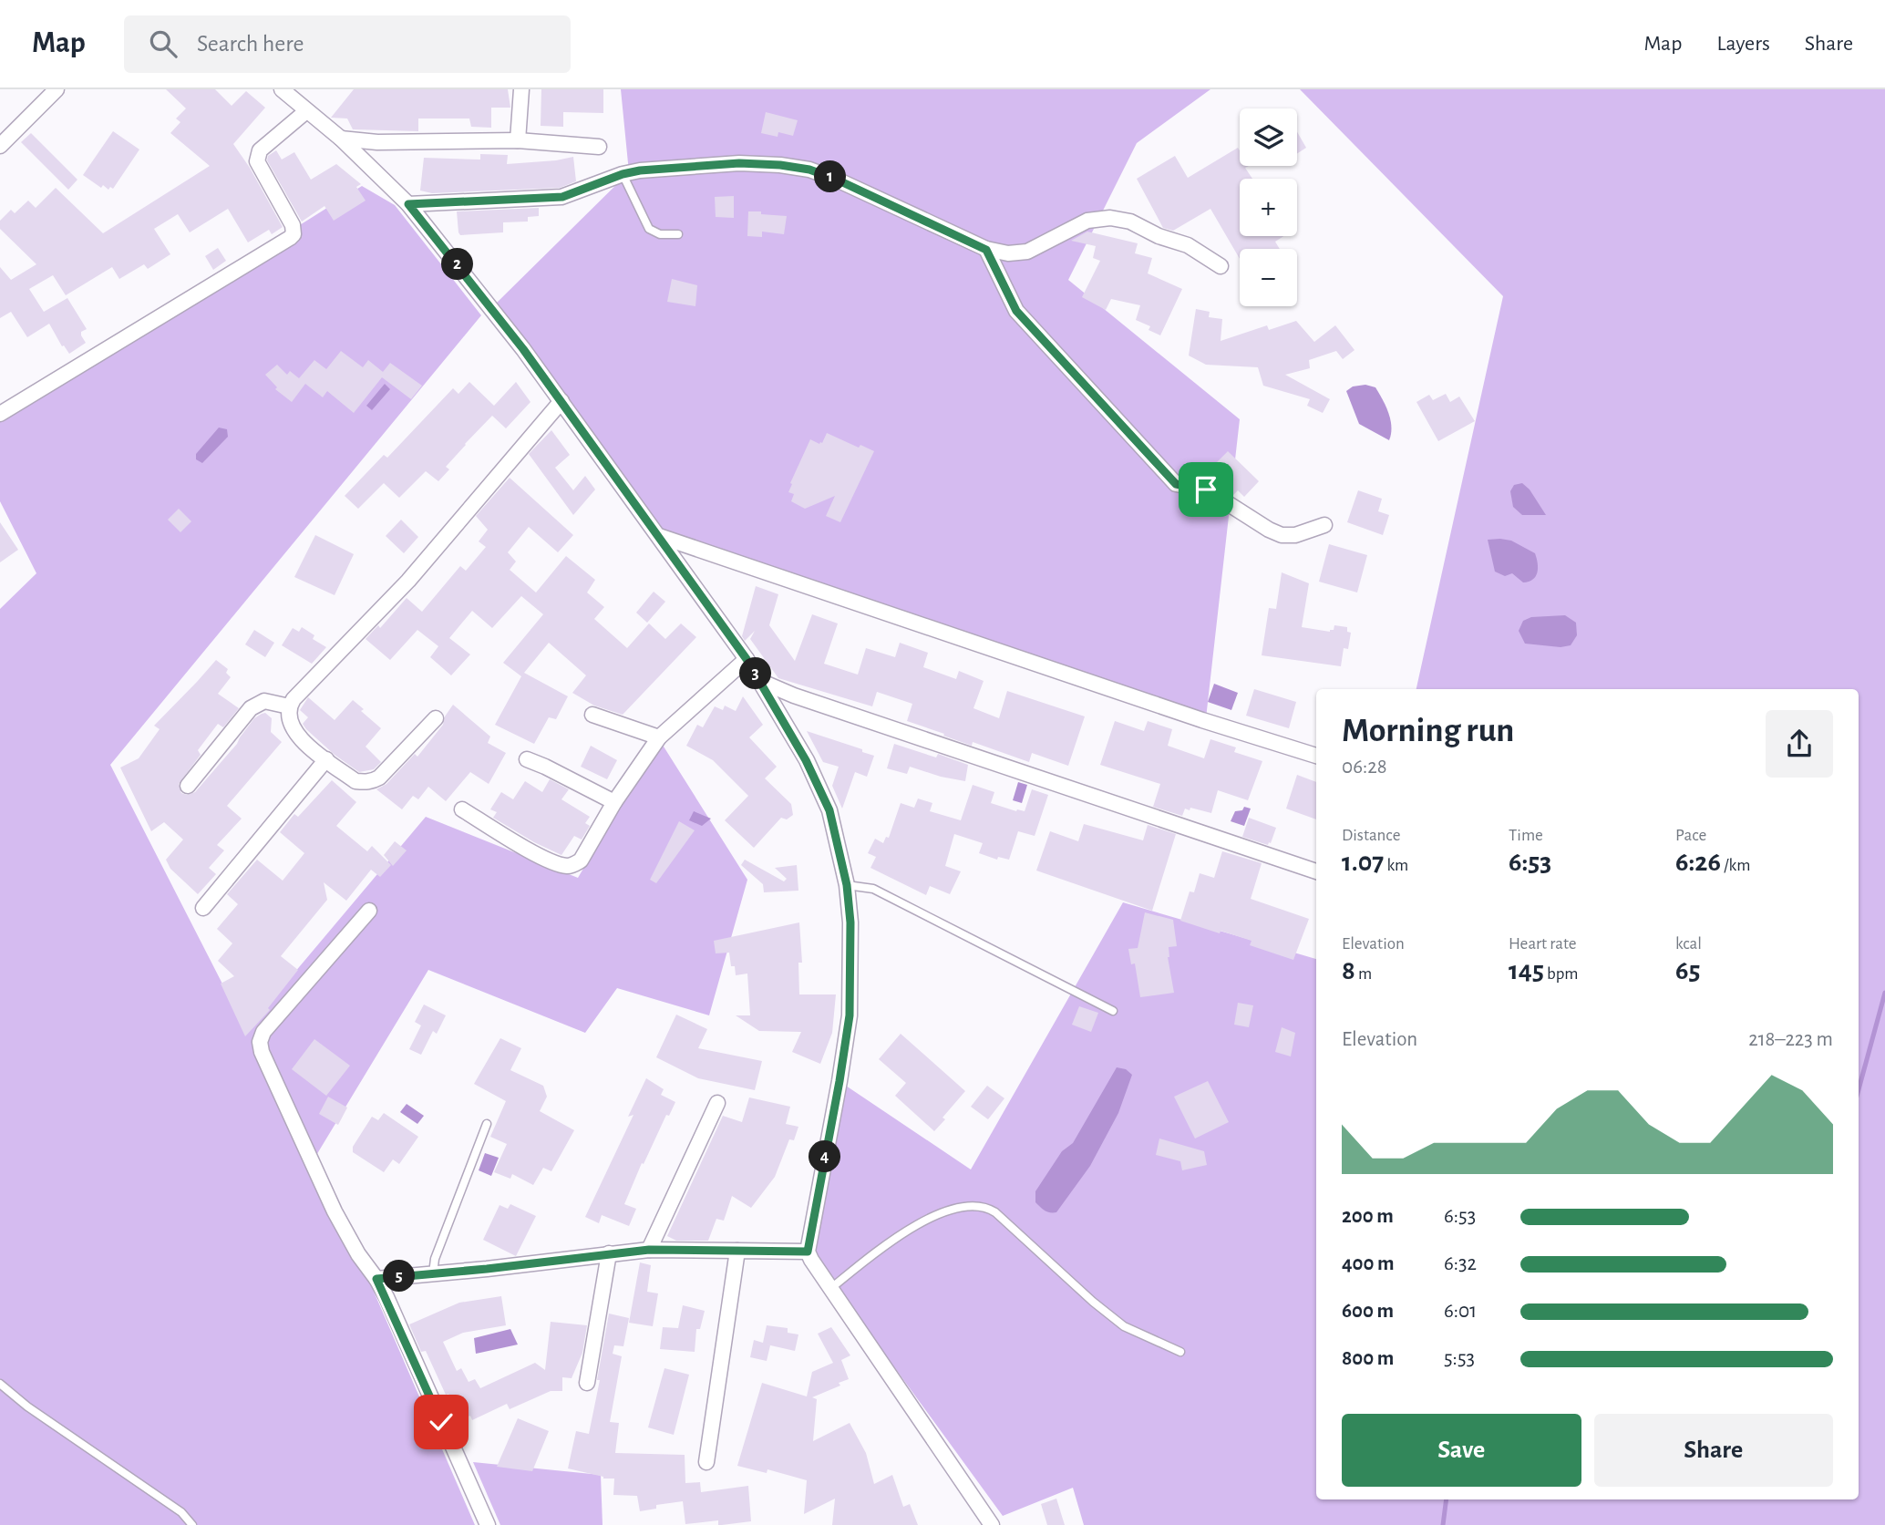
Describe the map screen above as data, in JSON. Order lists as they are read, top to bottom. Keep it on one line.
{"page":{"header":"Map","search":"Search here","nav":["Map","Layers","Share"],"map_buttons":["+","−"],"pins":["1","2","3","4","5"],"heading":["Morning run","06:28"],"stats":[["Distance","1.07 km"],["Time","6:53"],["Pace","6:26 /km"],["Elevation","8 m"],["Heart rate","145 bpm"],["kcal","65"]],"chart":["Elevation","218–223 m"],"list":[{"name":"200 m","note":"6:53"},{"name":"400 m","note":"6:32"},{"name":"600 m","note":"6:01"},{"name":"800 m","note":"5:53"}],"buttons":["Save","Share"]}}
